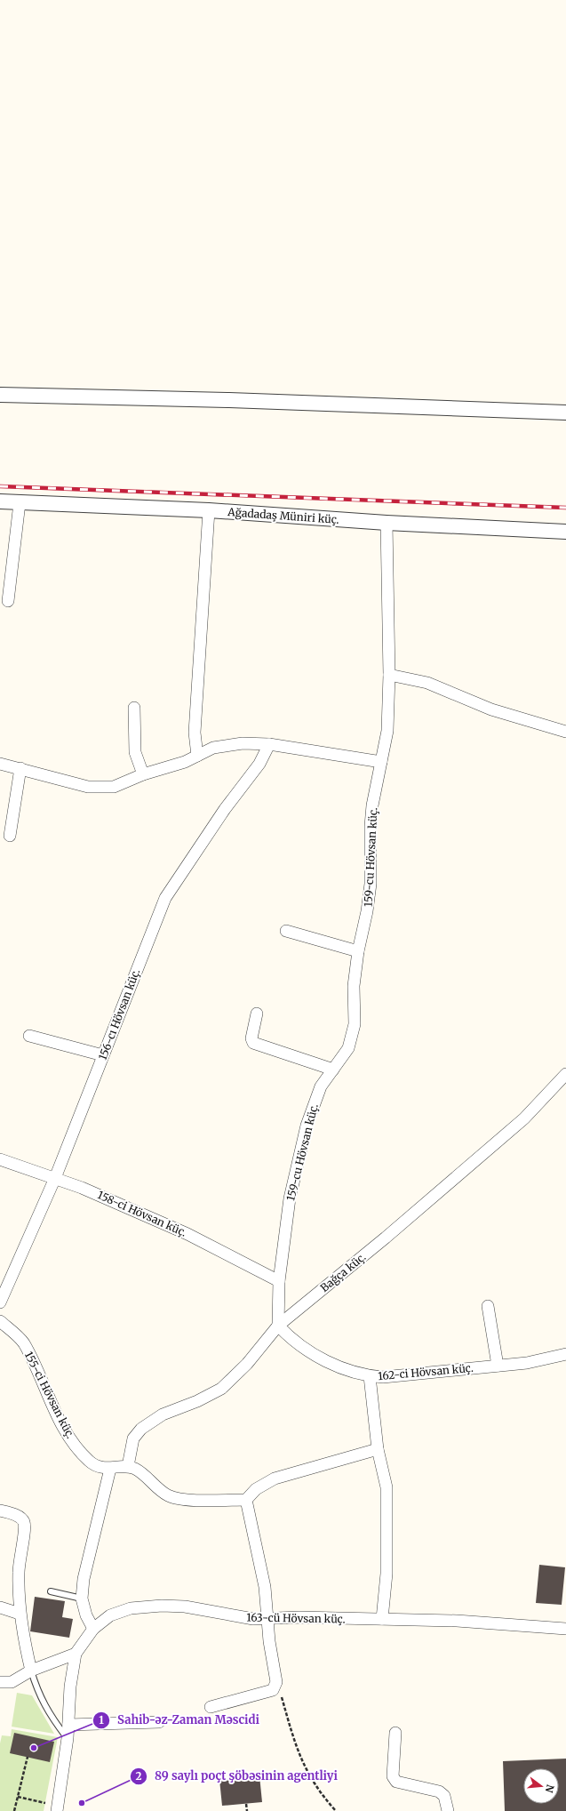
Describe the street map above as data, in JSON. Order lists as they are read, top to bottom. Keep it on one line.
{"streets":{"street":["Ağadadaş Müniri küç.","159-cu Hövsan küç.","156-cı Hövsan küç.","158-ci Hövsan küç.","Bağça küç.","162-ci Hövsan küç.","155-ci Hövsan küç.","163-cü Hövsan küç."]},"crossings":[["Ağadadaş Müniri küç.","159-cu Hövsan küç."],["159-cu Hövsan küç.","158-ci Hövsan küç."],["159-cu Hövsan küç.","Bağça küç."],["159-cu Hövsan küç.","162-ci Hövsan küç."],["156-cı Hövsan küç.","158-ci Hövsan küç."],["Bağça küç.","162-ci Hövsan küç."],["Bağça küç.","155-ci Hövsan küç."]],"places":["Sahib-əz-Zaman Məscidi","89 saylı poçt şöbəsinin agentliyi"],"north":"right"}
